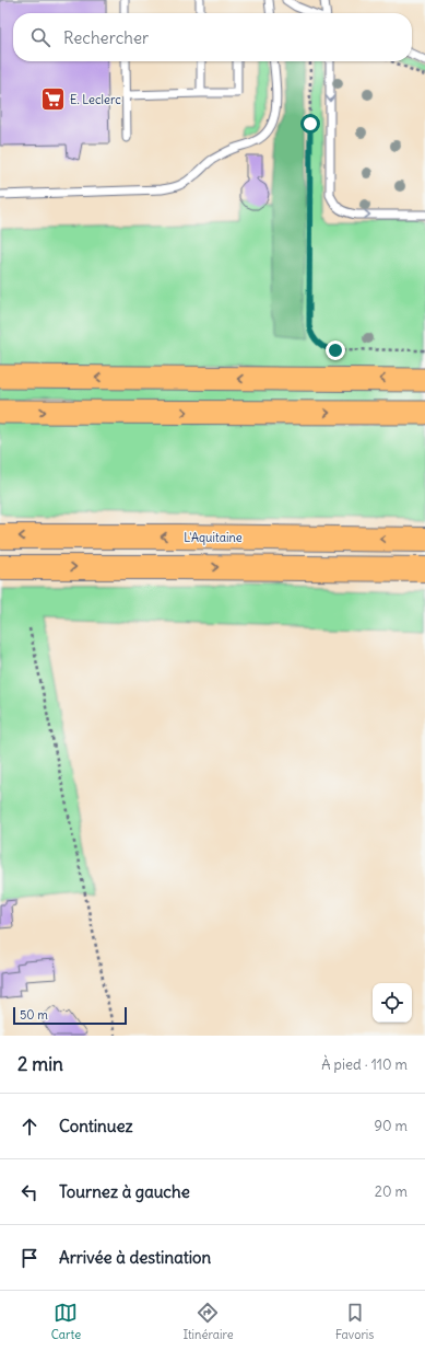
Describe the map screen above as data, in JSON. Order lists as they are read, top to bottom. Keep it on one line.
{"streets":{"highway":["L'Aquitaine"]},"places":{"supermarket":["E. Leclerc"]},"scale_bar":"50 m","page":{"search":"Rechercher","scale":"50 m","heading":["2 min","À pied · 110 m"],"list":[["Continuez","90 m"],["Tournez à gauche","20 m"],"Arrivée à destination"],"nav":["Carte","Itinéraire","Favoris"]}}
